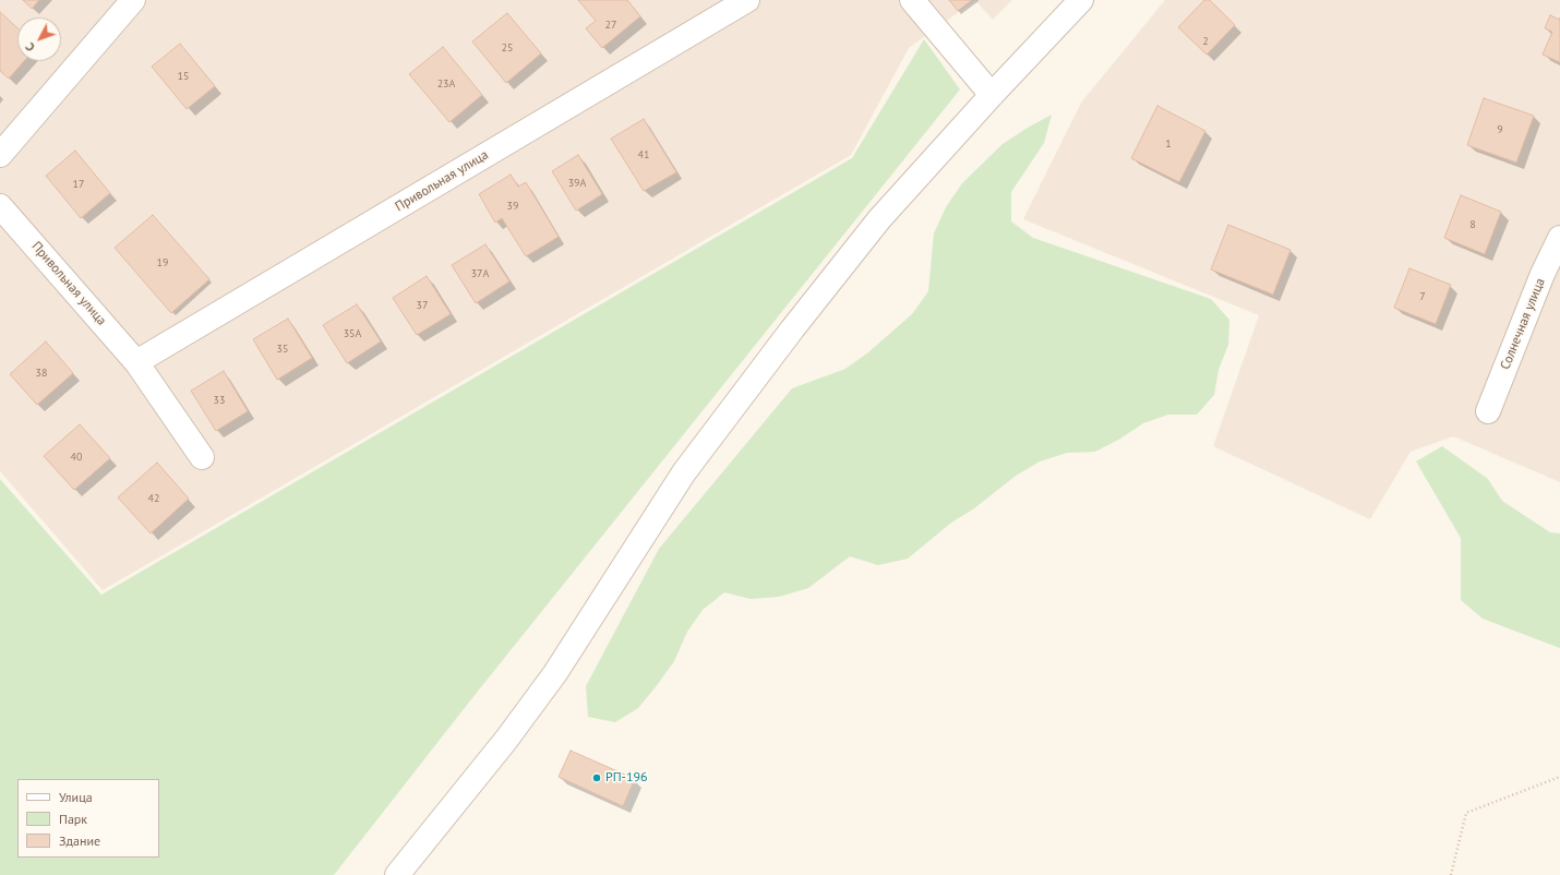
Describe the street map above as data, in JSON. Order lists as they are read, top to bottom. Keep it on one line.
{"streets":{"street":["Привольная улица","Солнечная улица"]},"places":["РП-196"],"house_numbers":["27","2","25","15","23А","9","1","41","39А","17","39","8","19","37А","7","37","35А","35","38","33","40","42"],"legend":["Улица","Парк","Здание"],"north":"bottom left"}
